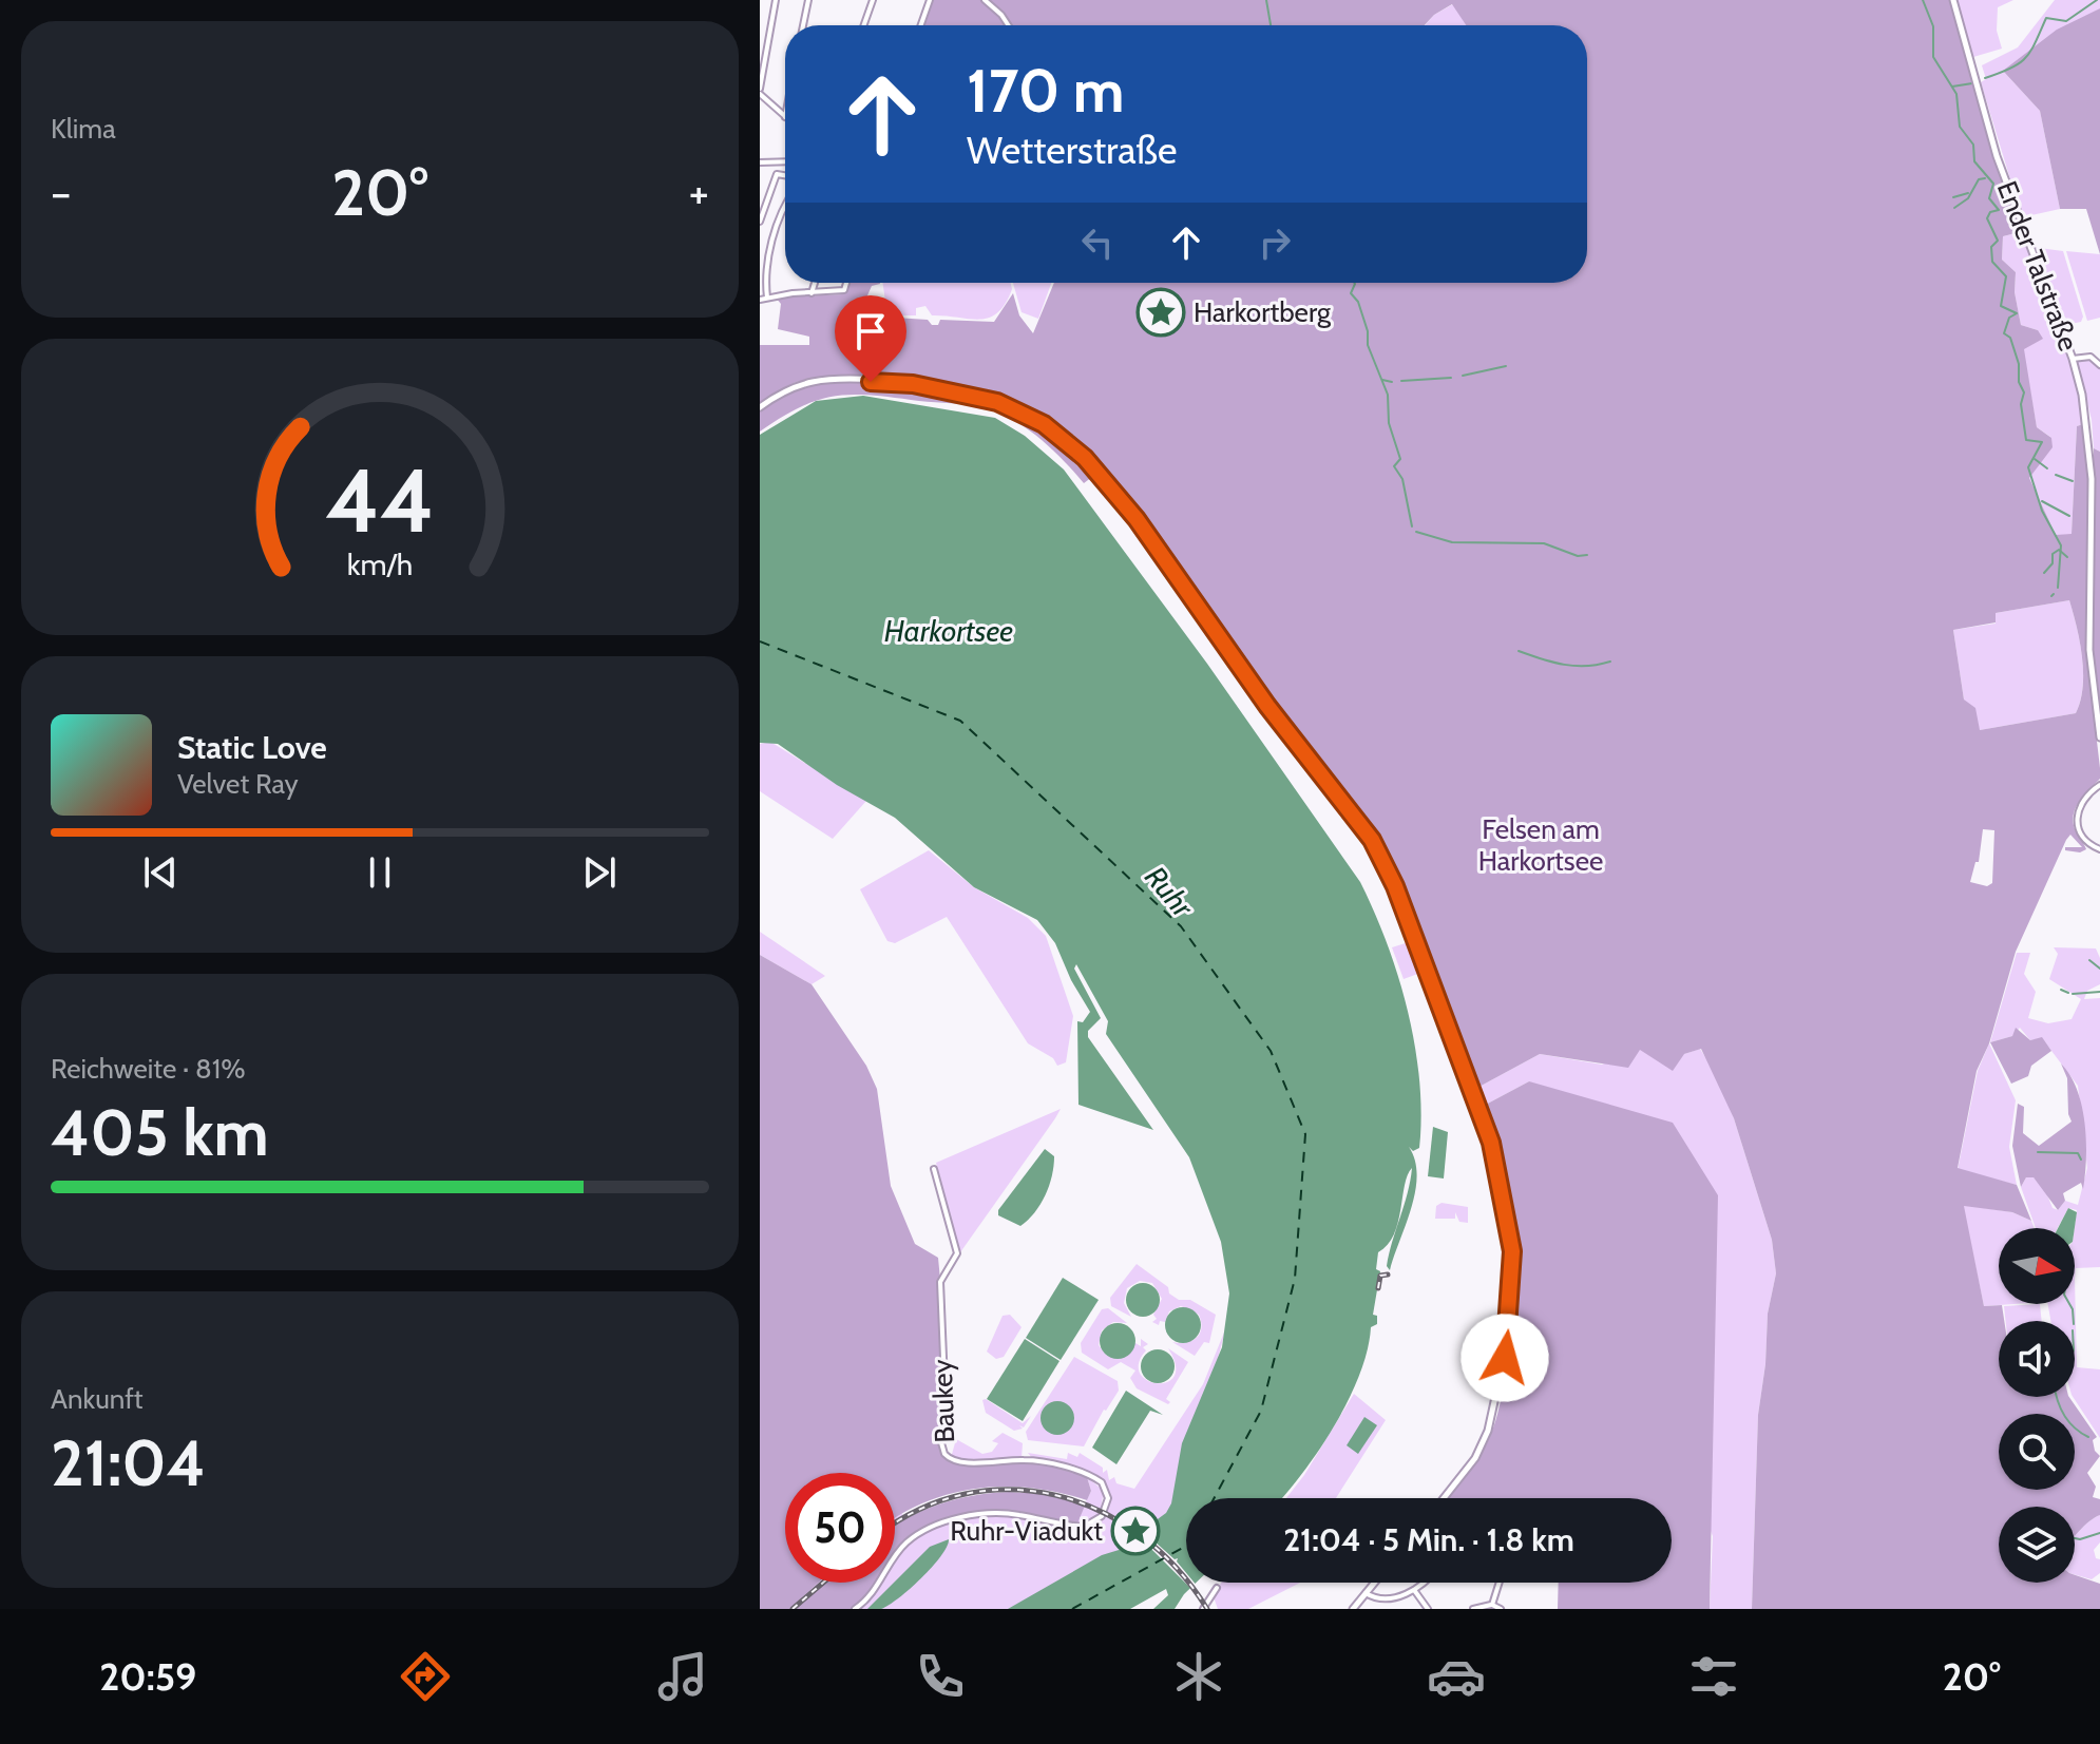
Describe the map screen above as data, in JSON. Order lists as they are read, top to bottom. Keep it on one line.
{"streets":{"main road":["Ender Talstraße"],"street":["Baukey"]},"water":["Harkortsee","Ruhr"],"parks":["Felsen am Harkortsee"],"places":{"place":["Harkortberg","Ruhr-Viadukt"]},"north":"right","page":{"tile":["Klima",["Reichweite · 81%","405 km"],["Ankunft","21:04"]],"turn":["170 m","Wetterstraße"],"heat":["−","20°","+"],"song":["Static Love","Velvet Ray"],"limit":"50","trip":"21:04 · 5 Min. · 1.8 km","tabs":["20:59","20°"],"gauge":["44","km/h"]}}
